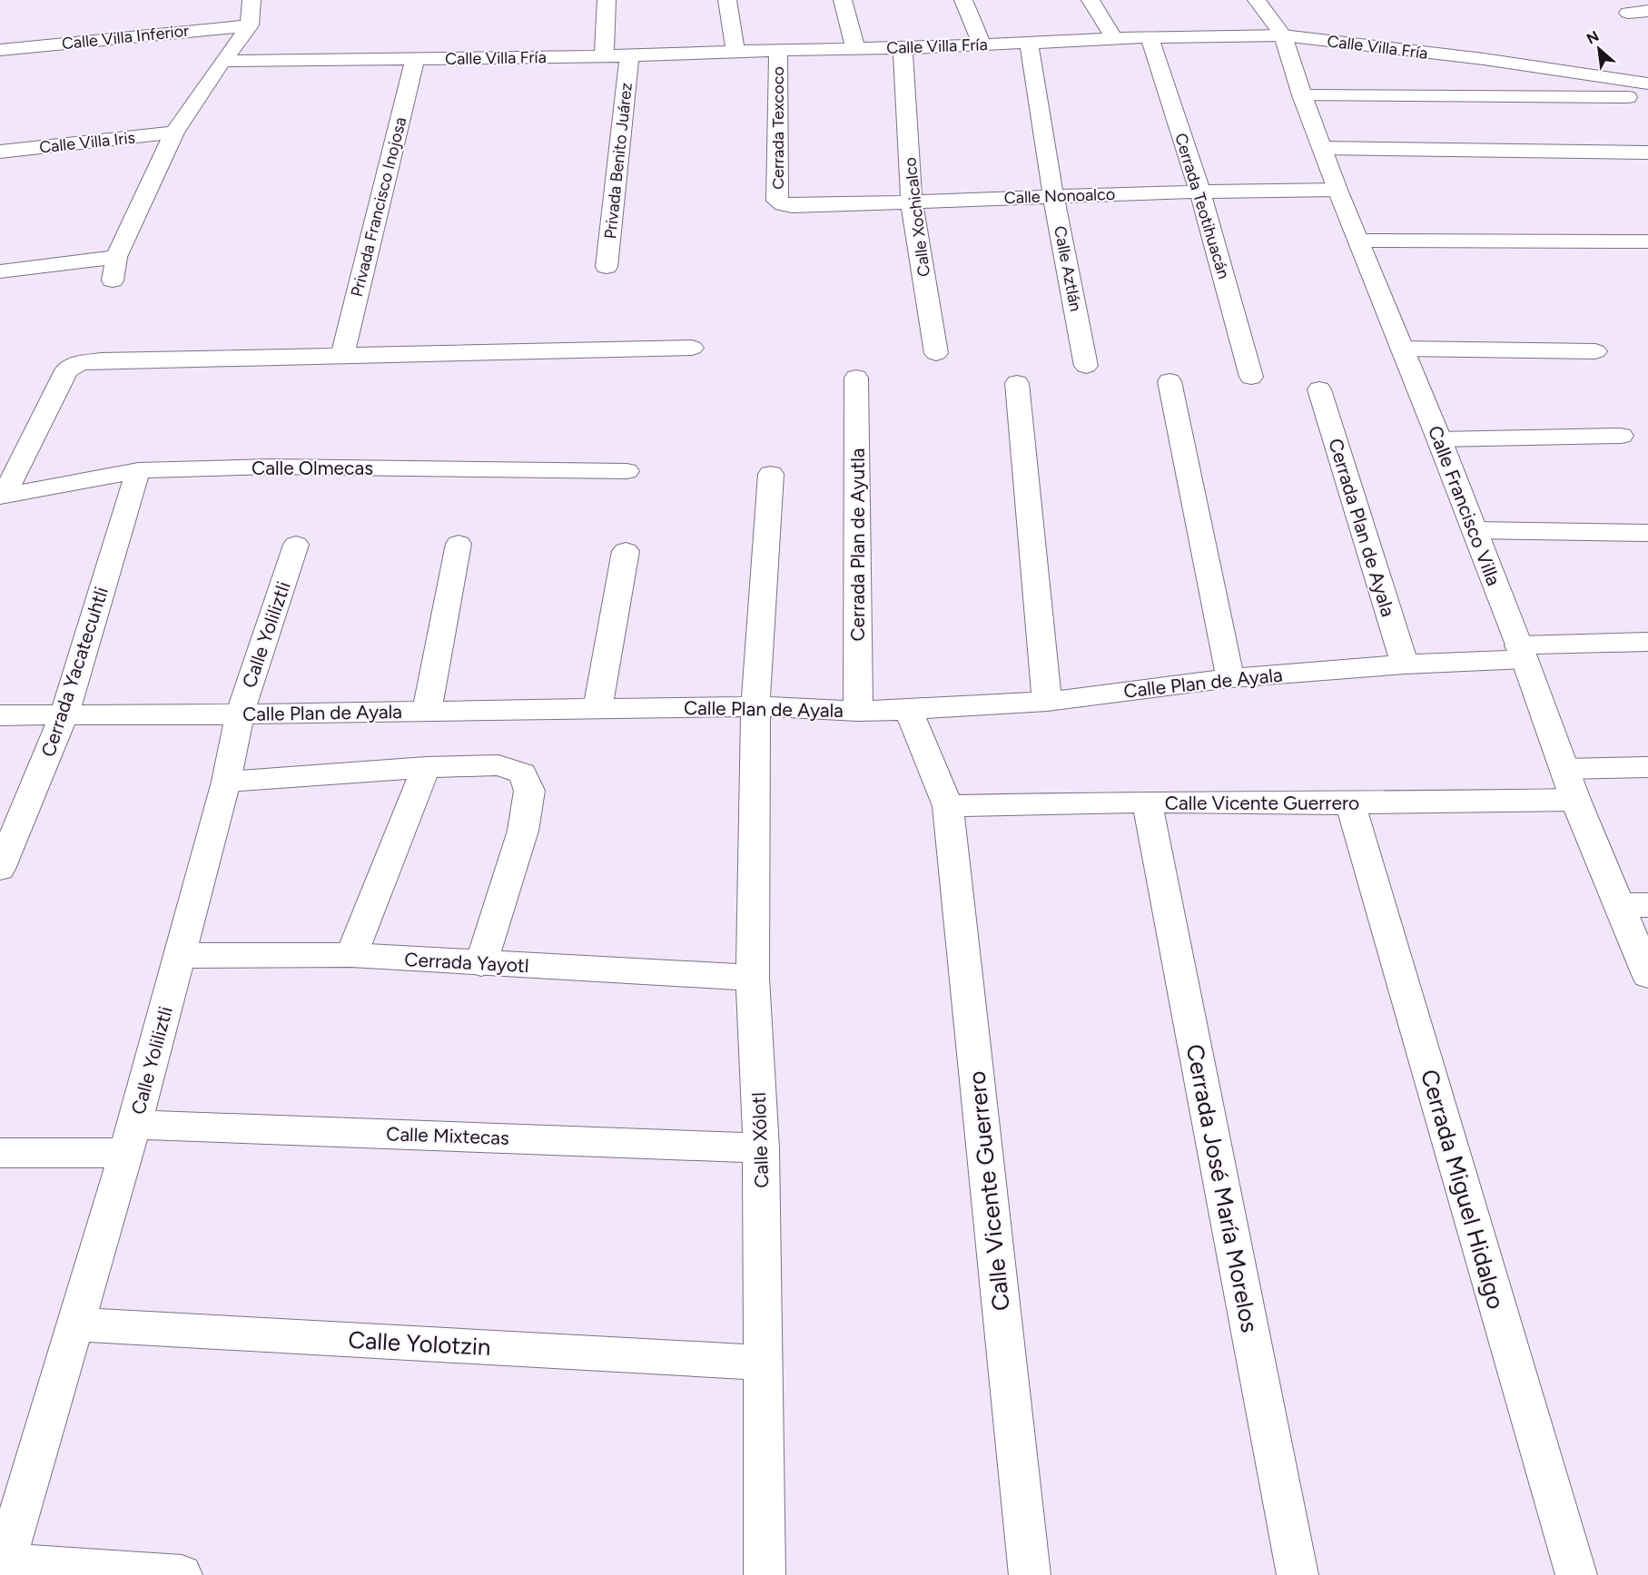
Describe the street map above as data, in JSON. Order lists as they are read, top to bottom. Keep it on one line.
{"streets":{"street":["Calle Villa Inferior","Calle Villa Fría","Cerrada Texcoco","Calle Villa Iris","Privada Benito Juárez","Calle Nonoalco","Cerrada Teotihuacán","Privada Francisco Inojosa","Calle Xochicalco","Calle Aztlán","Calle Olmecas","Calle Francisco Villa","Cerrada Plan de Ayala","Cerrada Plan de Ayutla","Calle Yoliliztli","Cerrada Yacatecuhtli","Calle Plan de Ayala","Calle Vicente Guerrero","Cerrada Yayotl","Calle Mixtecas","Calle Xólotl","Cerrada José María Morelos","Cerrada Miguel Hidalgo","Calle Yolotzin"]},"crossings":[["Calle Villa Fría","Cerrada Texcoco"],["Calle Villa Fría","Privada Benito Juárez"],["Calle Villa Fría","Cerrada Teotihuacán"],["Calle Villa Fría","Privada Francisco Inojosa"],["Calle Villa Fría","Calle Xochicalco"],["Calle Villa Fría","Calle Aztlán"],["Calle Villa Fría","Calle Francisco Villa"],["Cerrada Texcoco","Calle Nonoalco"],["Calle Nonoalco","Cerrada Teotihuacán"],["Calle Nonoalco","Calle Xochicalco"],["Calle Nonoalco","Calle Aztlán"],["Calle Nonoalco","Calle Francisco Villa"],["Calle Olmecas","Cerrada Yacatecuhtli"],["Calle Francisco Villa","Calle Plan de Ayala"],["Calle Francisco Villa","Calle Vicente Guerrero"],["Cerrada Plan de Ayala","Calle Plan de Ayala"],["Cerrada Plan de Ayutla","Calle Plan de Ayala"],["Calle Yoliliztli","Calle Plan de Ayala"],["Calle Yoliliztli","Cerrada Yayotl"],["Calle Yoliliztli","Calle Mixtecas"],["Calle Yoliliztli","Calle Yolotzin"],["Cerrada Yacatecuhtli","Calle Plan de Ayala"],["Calle Plan de Ayala","Calle Vicente Guerrero"],["Calle Plan de Ayala","Calle Xólotl"],["Calle Vicente Guerrero","Cerrada José María Morelos"],["Calle Vicente Guerrero","Cerrada Miguel Hidalgo"],["Cerrada Yayotl","Calle Xólotl"],["Calle Mixtecas","Calle Xólotl"],["Calle Xólotl","Calle Yolotzin"]],"north":"top left"}
